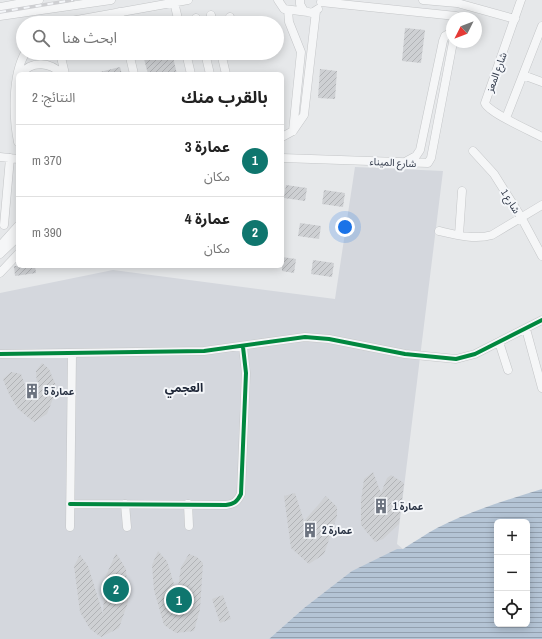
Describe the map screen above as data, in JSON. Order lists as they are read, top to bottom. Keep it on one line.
{"streets":{"street":["شارع المعز","شارع الميناء","شارع 1"]},"districts":["العجمي"],"places":{"building":["عمارة 5","عمارة 1","عمارة 2"]},"north":"bottom left","page":{"search":"ابحث هنا","heading":["بالقرب منك","النتائج: 2"],"list":[{"mark":"1","name":"عمارة 3","note":"مكان","value":"370 m"},{"mark":"2","name":"عمارة 4","note":"مكان","value":"390 m"}],"map_buttons":["+","−"],"pins":["2","1"]}}
